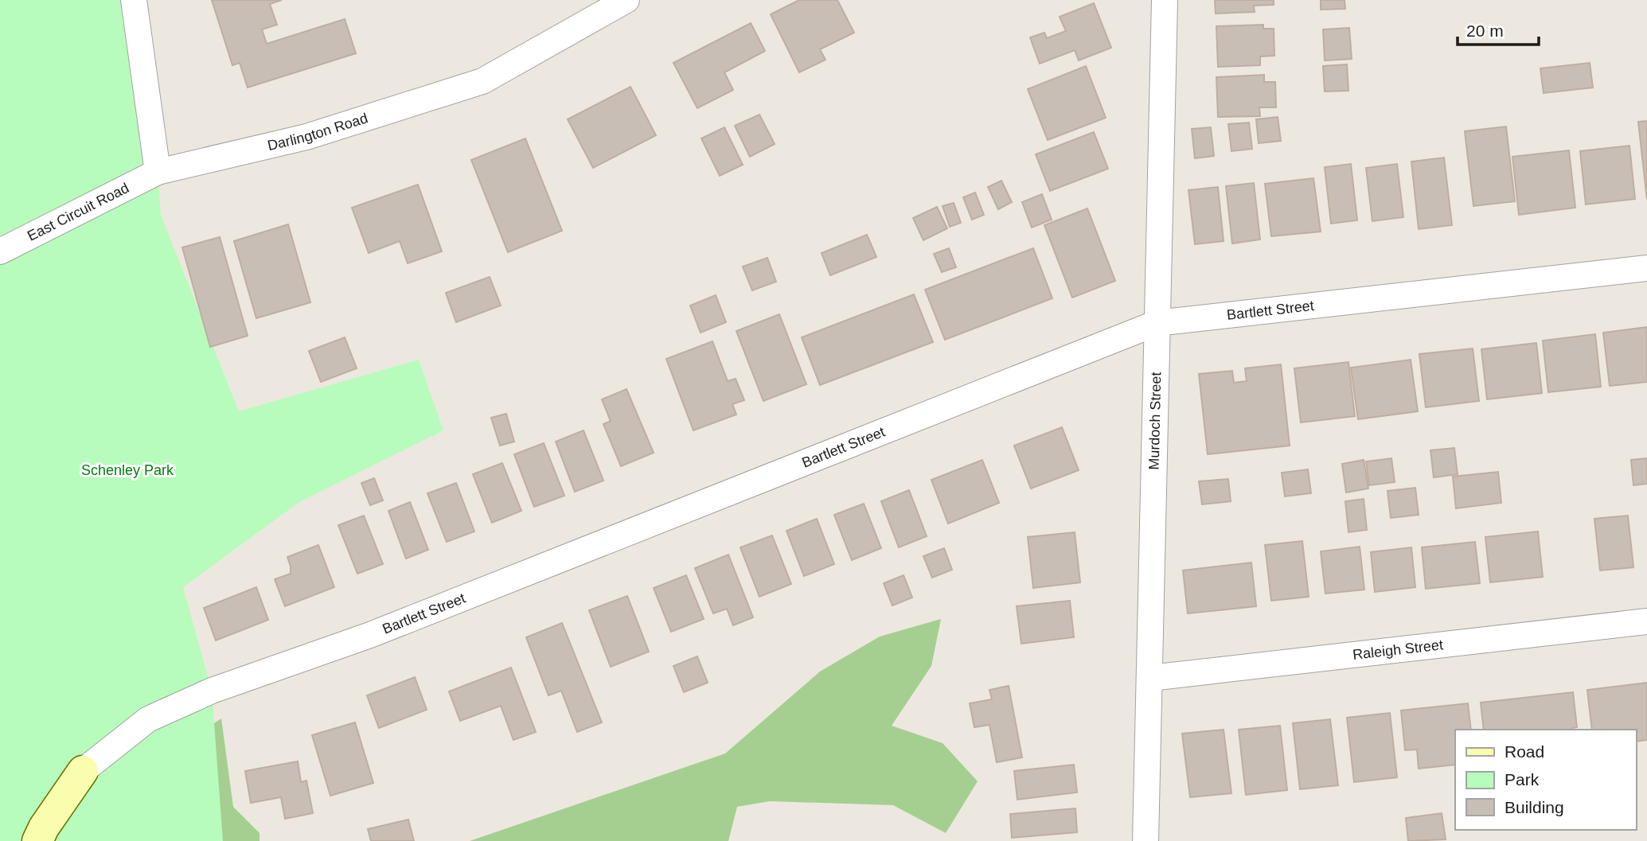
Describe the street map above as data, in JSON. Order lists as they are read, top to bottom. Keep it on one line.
{"streets":{"street":["Darlington Road","East Circuit Road","Bartlett Street","Murdoch Street","Raleigh Street"]},"crossings":[["Darlington Road","East Circuit Road"],["Bartlett Street","Murdoch Street"],["Murdoch Street","Raleigh Street"]],"parks":["Schenley Park"],"legend":["Road","Park","Building"],"scale_bar":"20 m"}
